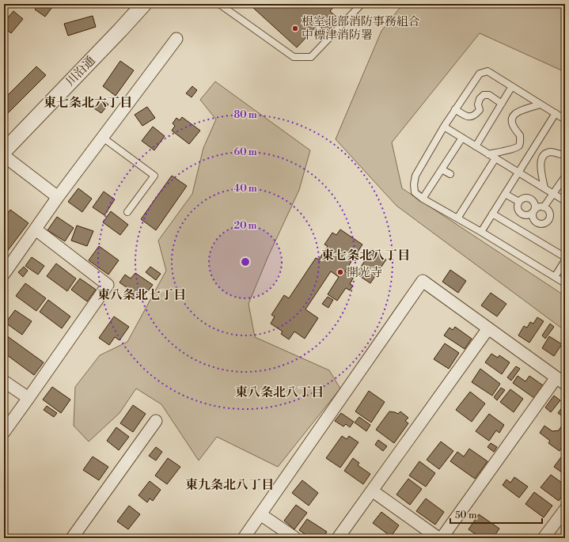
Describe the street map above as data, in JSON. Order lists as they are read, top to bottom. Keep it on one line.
{"streets":{"street":["川沿通"]},"districts":["東七条北六丁目","東七条北八丁目","東八条北七丁目","東八条北八丁目","東九条北八丁目"],"places":["根室北部消防事務組合 中標津消防署","開光寺"],"scale_bar":"50 m","rings":["80 m","60 m","40 m","20 m"]}
